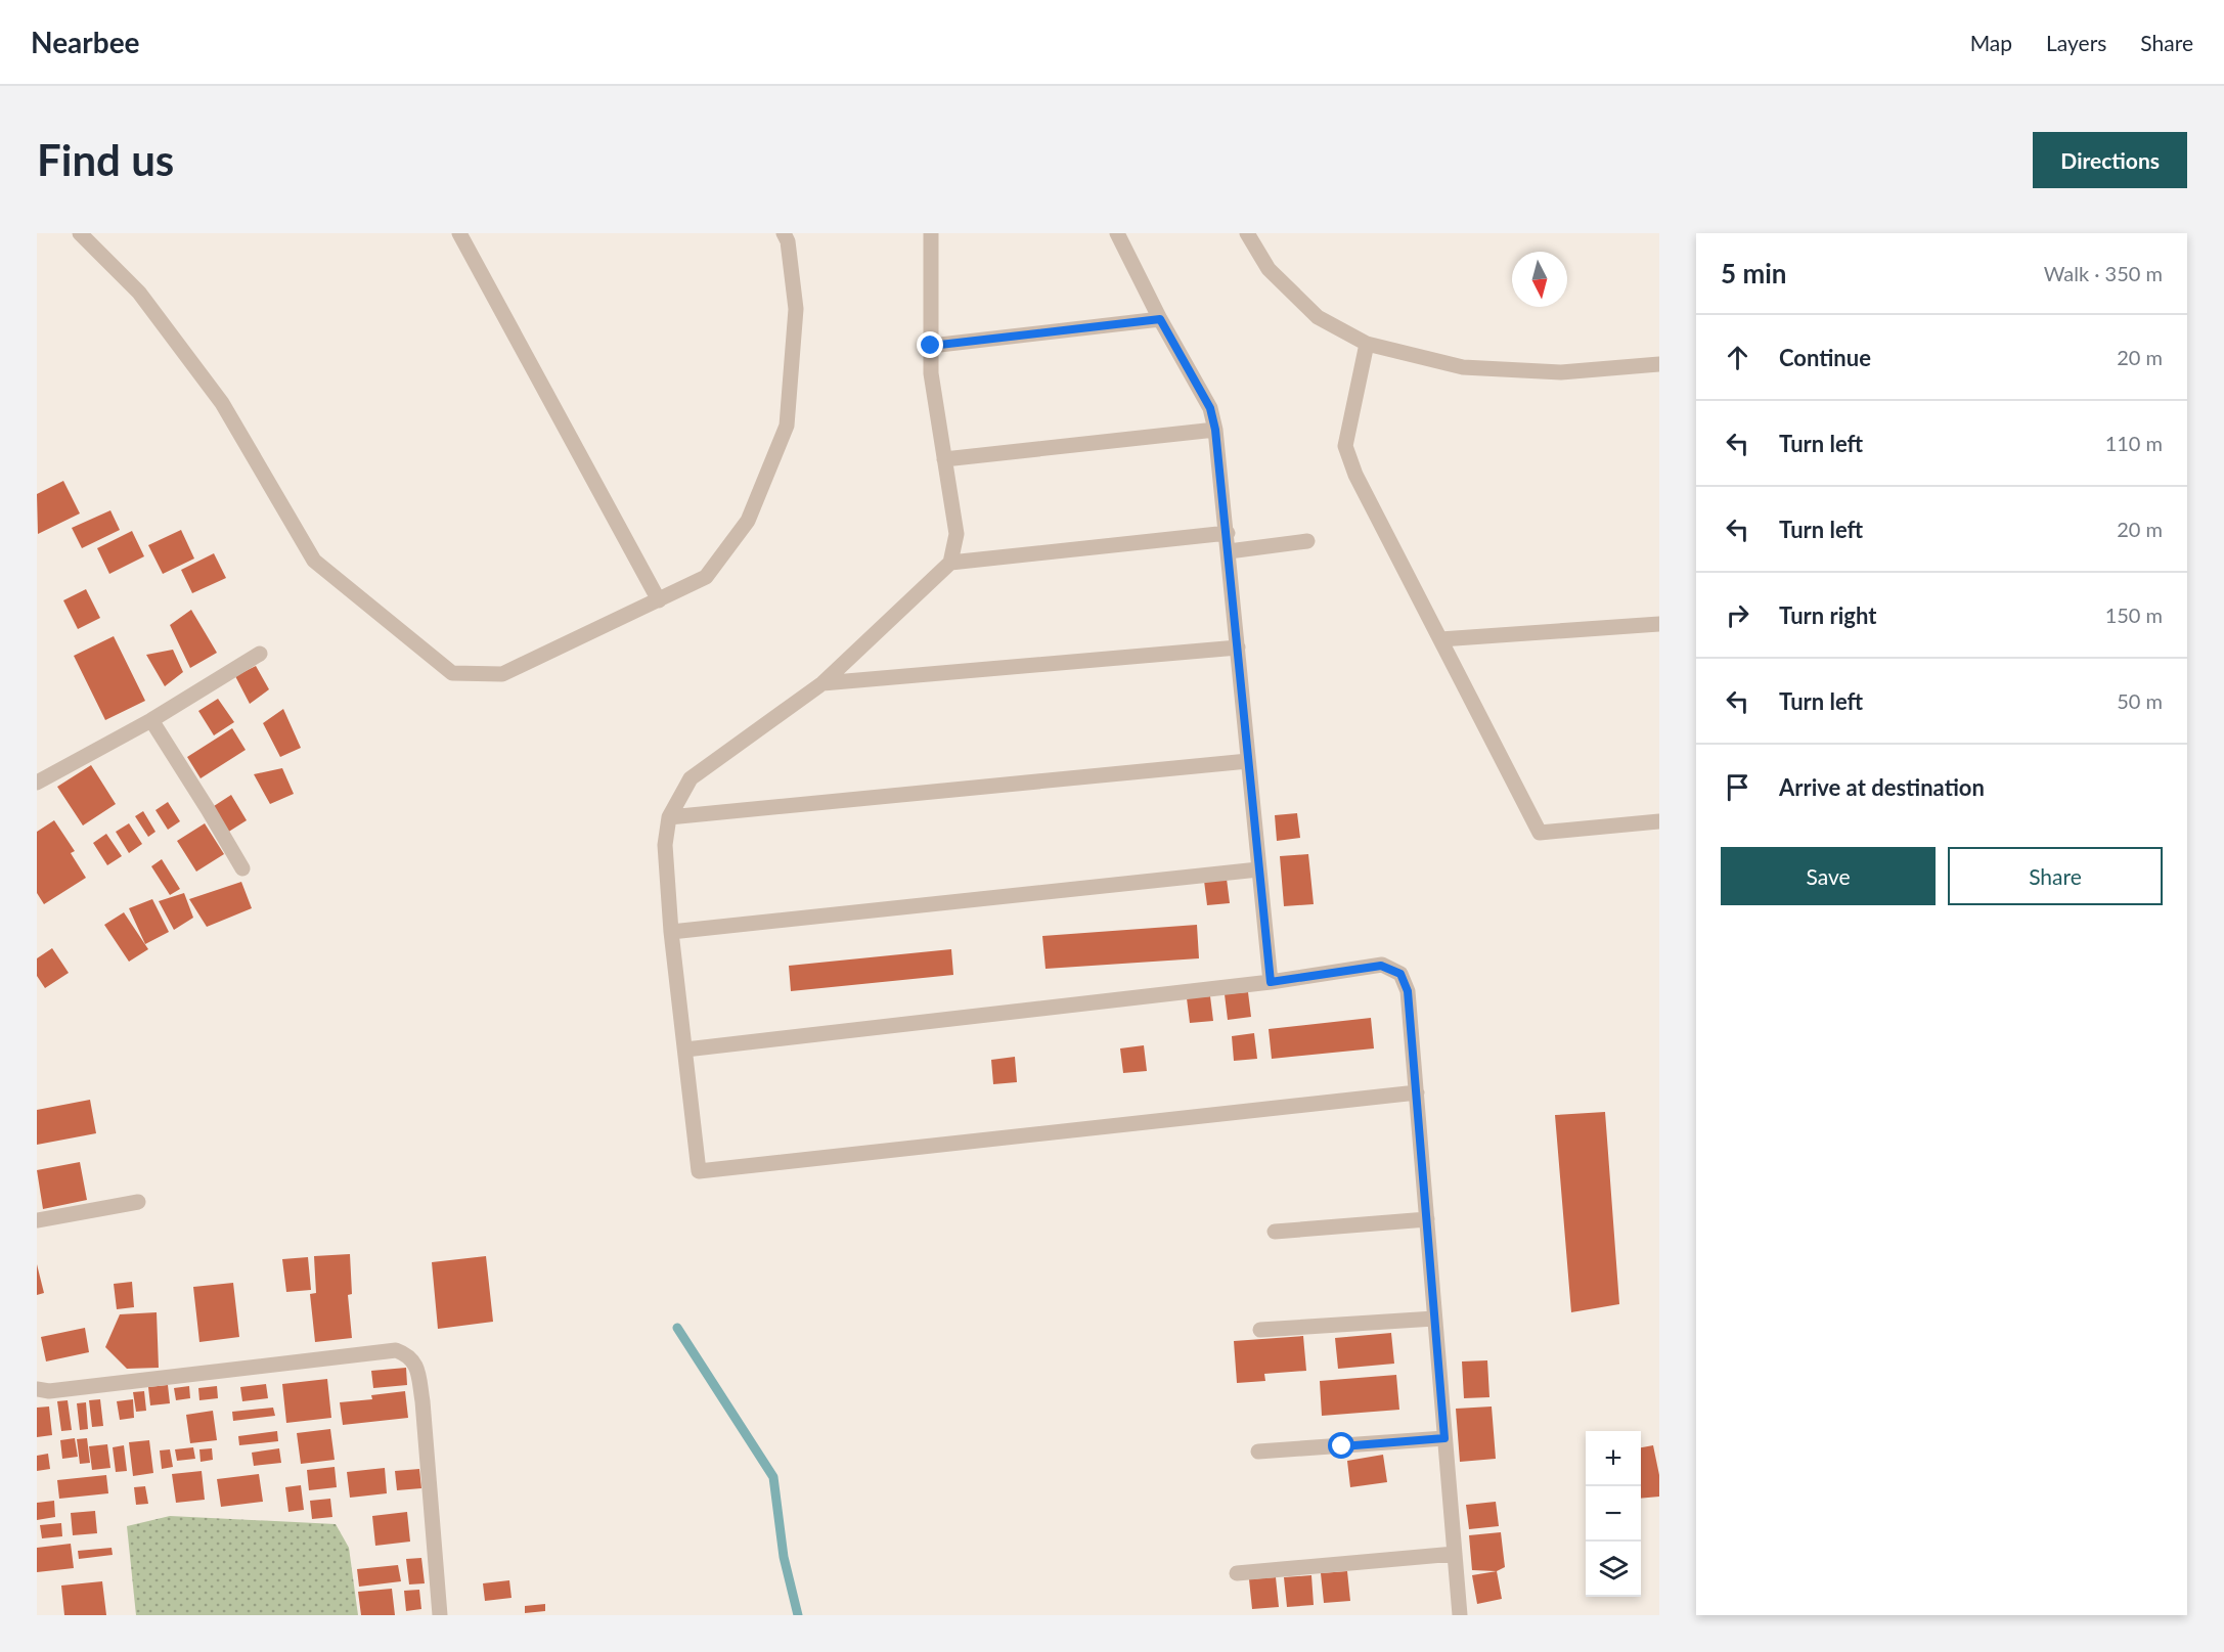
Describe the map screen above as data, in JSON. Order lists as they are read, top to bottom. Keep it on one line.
{"north":"bottom","page":{"header":"Nearbee","nav":["Map","Layers","Share"],"buttons":["Directions",["Save","Share"]],"title":"Find us","heading":["5 min","Walk · 350 m"],"list":[["Continue","20 m"],["Turn left","110 m"],["Turn left","20 m"],["Turn right","150 m"],["Turn left","50 m"],"Arrive at destination"],"map_buttons":["+","−"]}}
